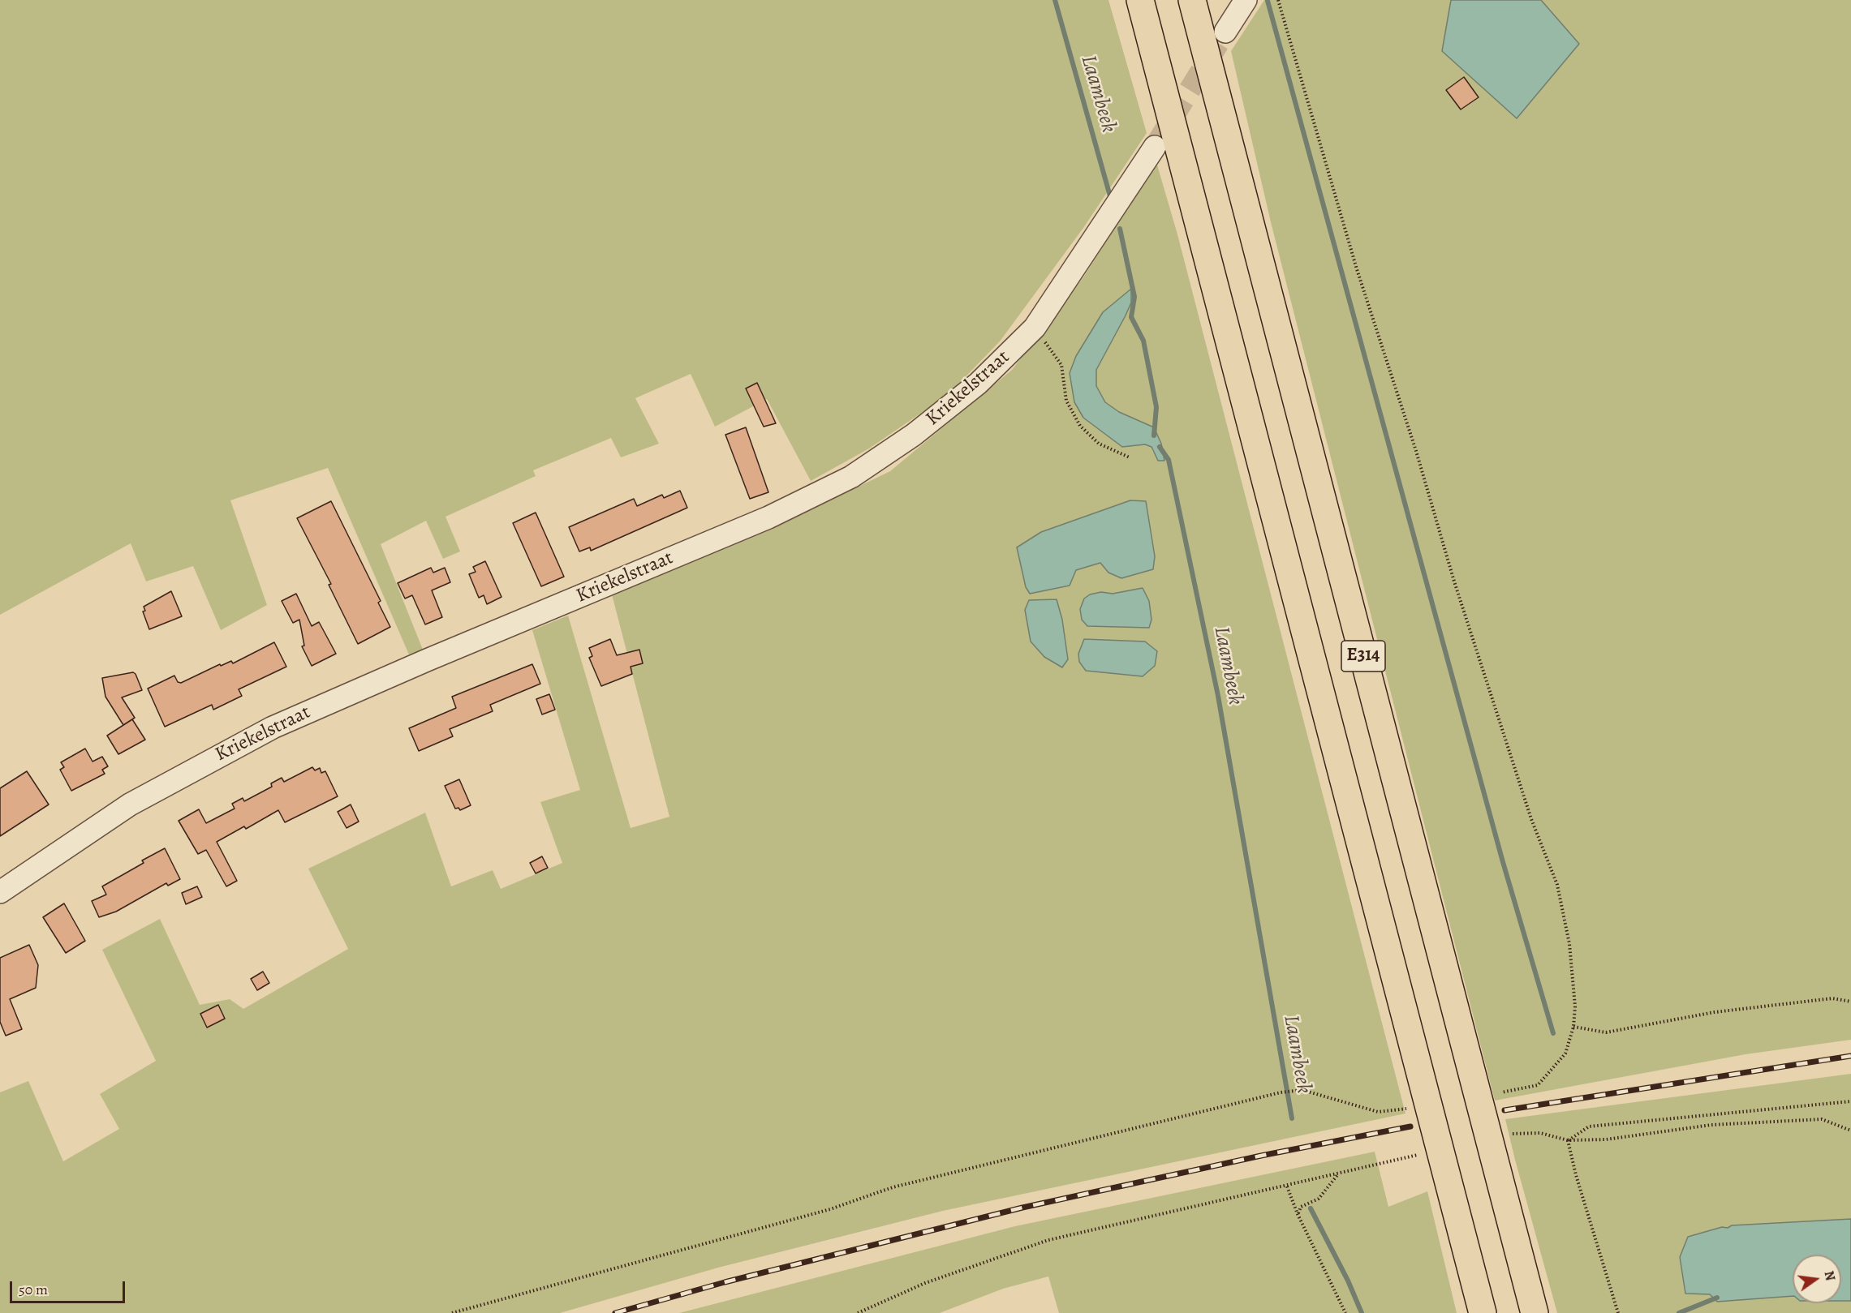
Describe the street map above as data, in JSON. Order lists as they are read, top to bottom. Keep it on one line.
{"streets":{"highway":["E314"],"street":["Kriekelstraat"]},"water":["Laambeek"],"scale_bar":"50 m","north":"right"}
